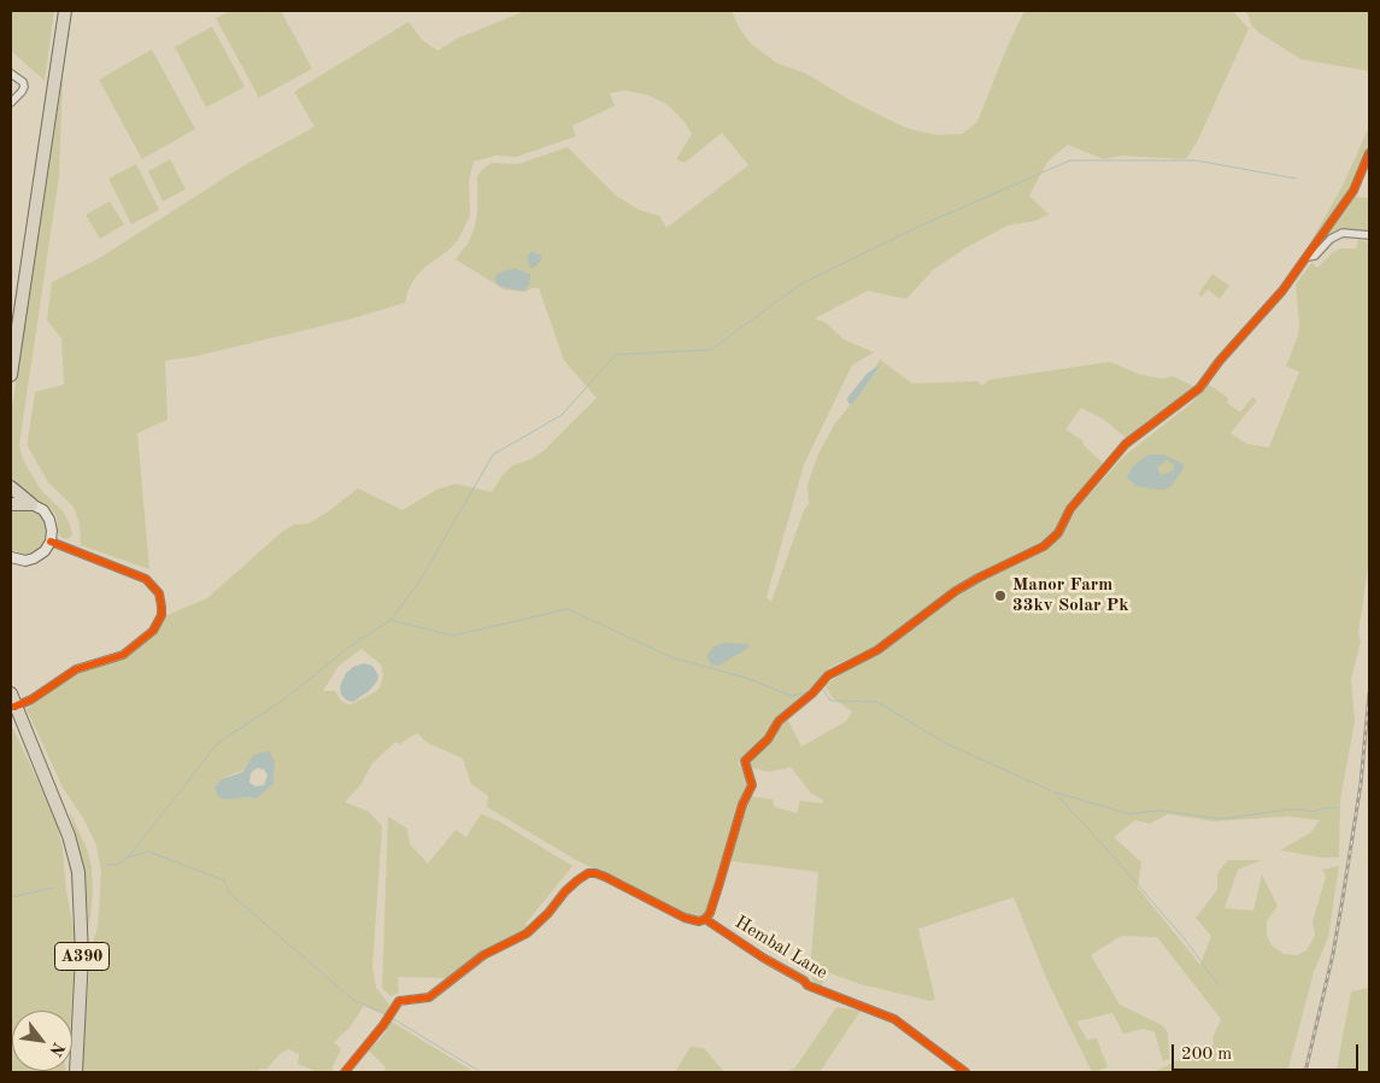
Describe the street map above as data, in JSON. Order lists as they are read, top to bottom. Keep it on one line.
{"streets":{"highway":["A390"],"street":["Hembal Lane"]},"places":["Manor Farm 33kv Solar Pk"],"scale_bar":"200 m","north":"bottom right"}
